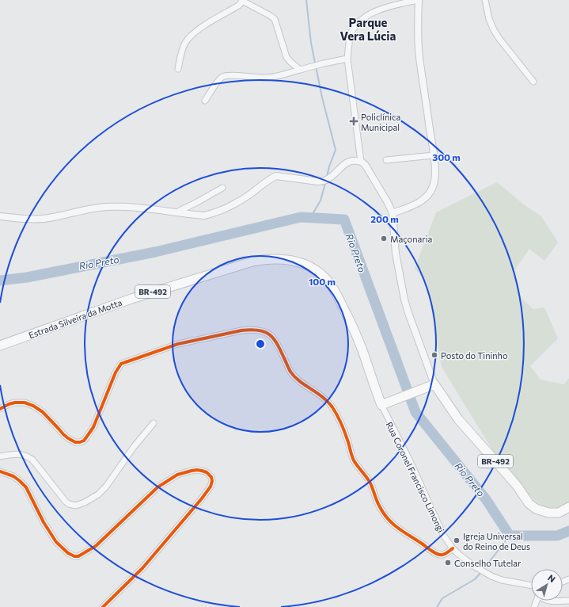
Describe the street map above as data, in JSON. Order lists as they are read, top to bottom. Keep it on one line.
{"streets":{"main road":["BR-492","Estrada Silveira da Motta"],"street":["Rua Coronel Francisco Limongi"]},"crossings":[["Estrada Silveira da Motta","Rua Coronel Francisco Limongi"]],"districts":["Parque Vera Lúcia"],"water":["Rio Preto"],"places":{"health":["Policlínica Municipal"],"other":["Maçonaria","Posto do Tininho","Igreja Universal do Reino de Deus","Conselho Tutelar"]},"north":"top right","rings":["300 m","200 m","100 m"]}
